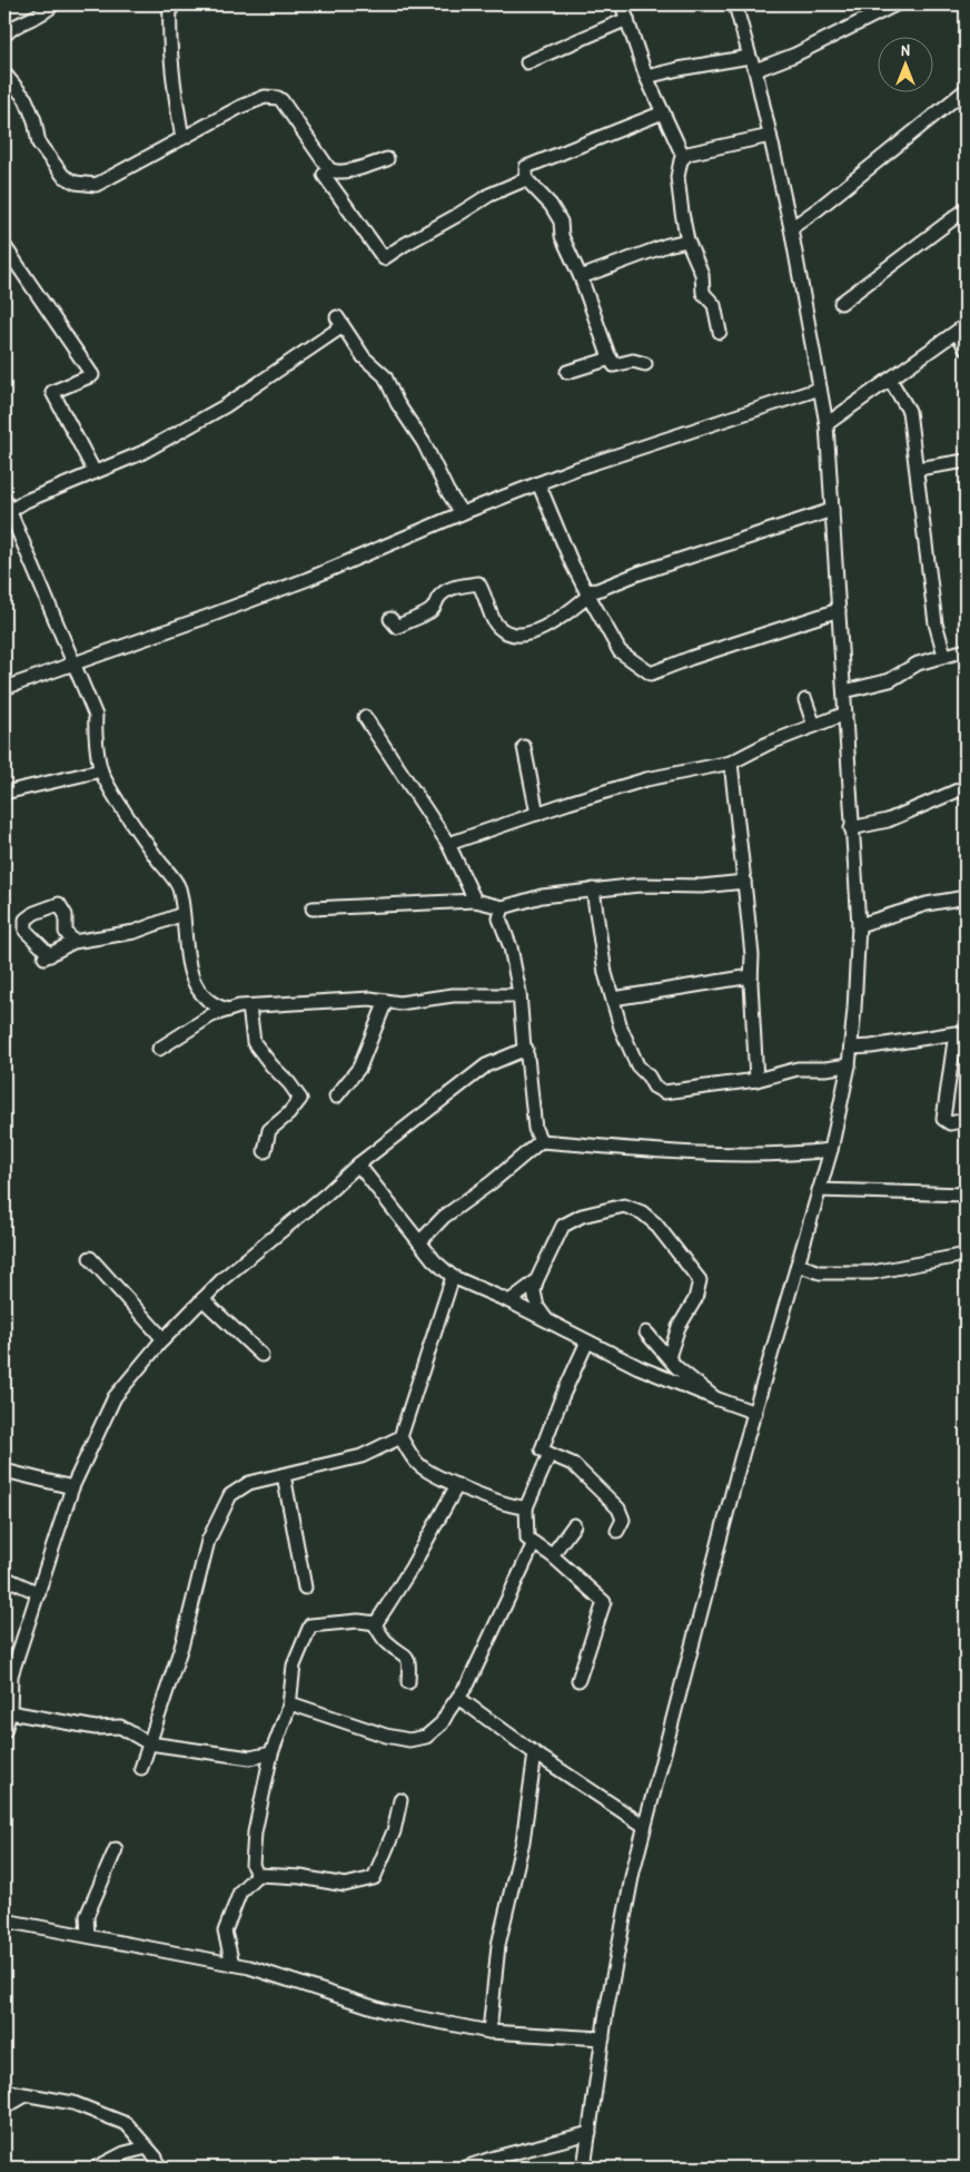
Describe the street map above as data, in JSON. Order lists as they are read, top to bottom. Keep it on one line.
{"north":"top"}
